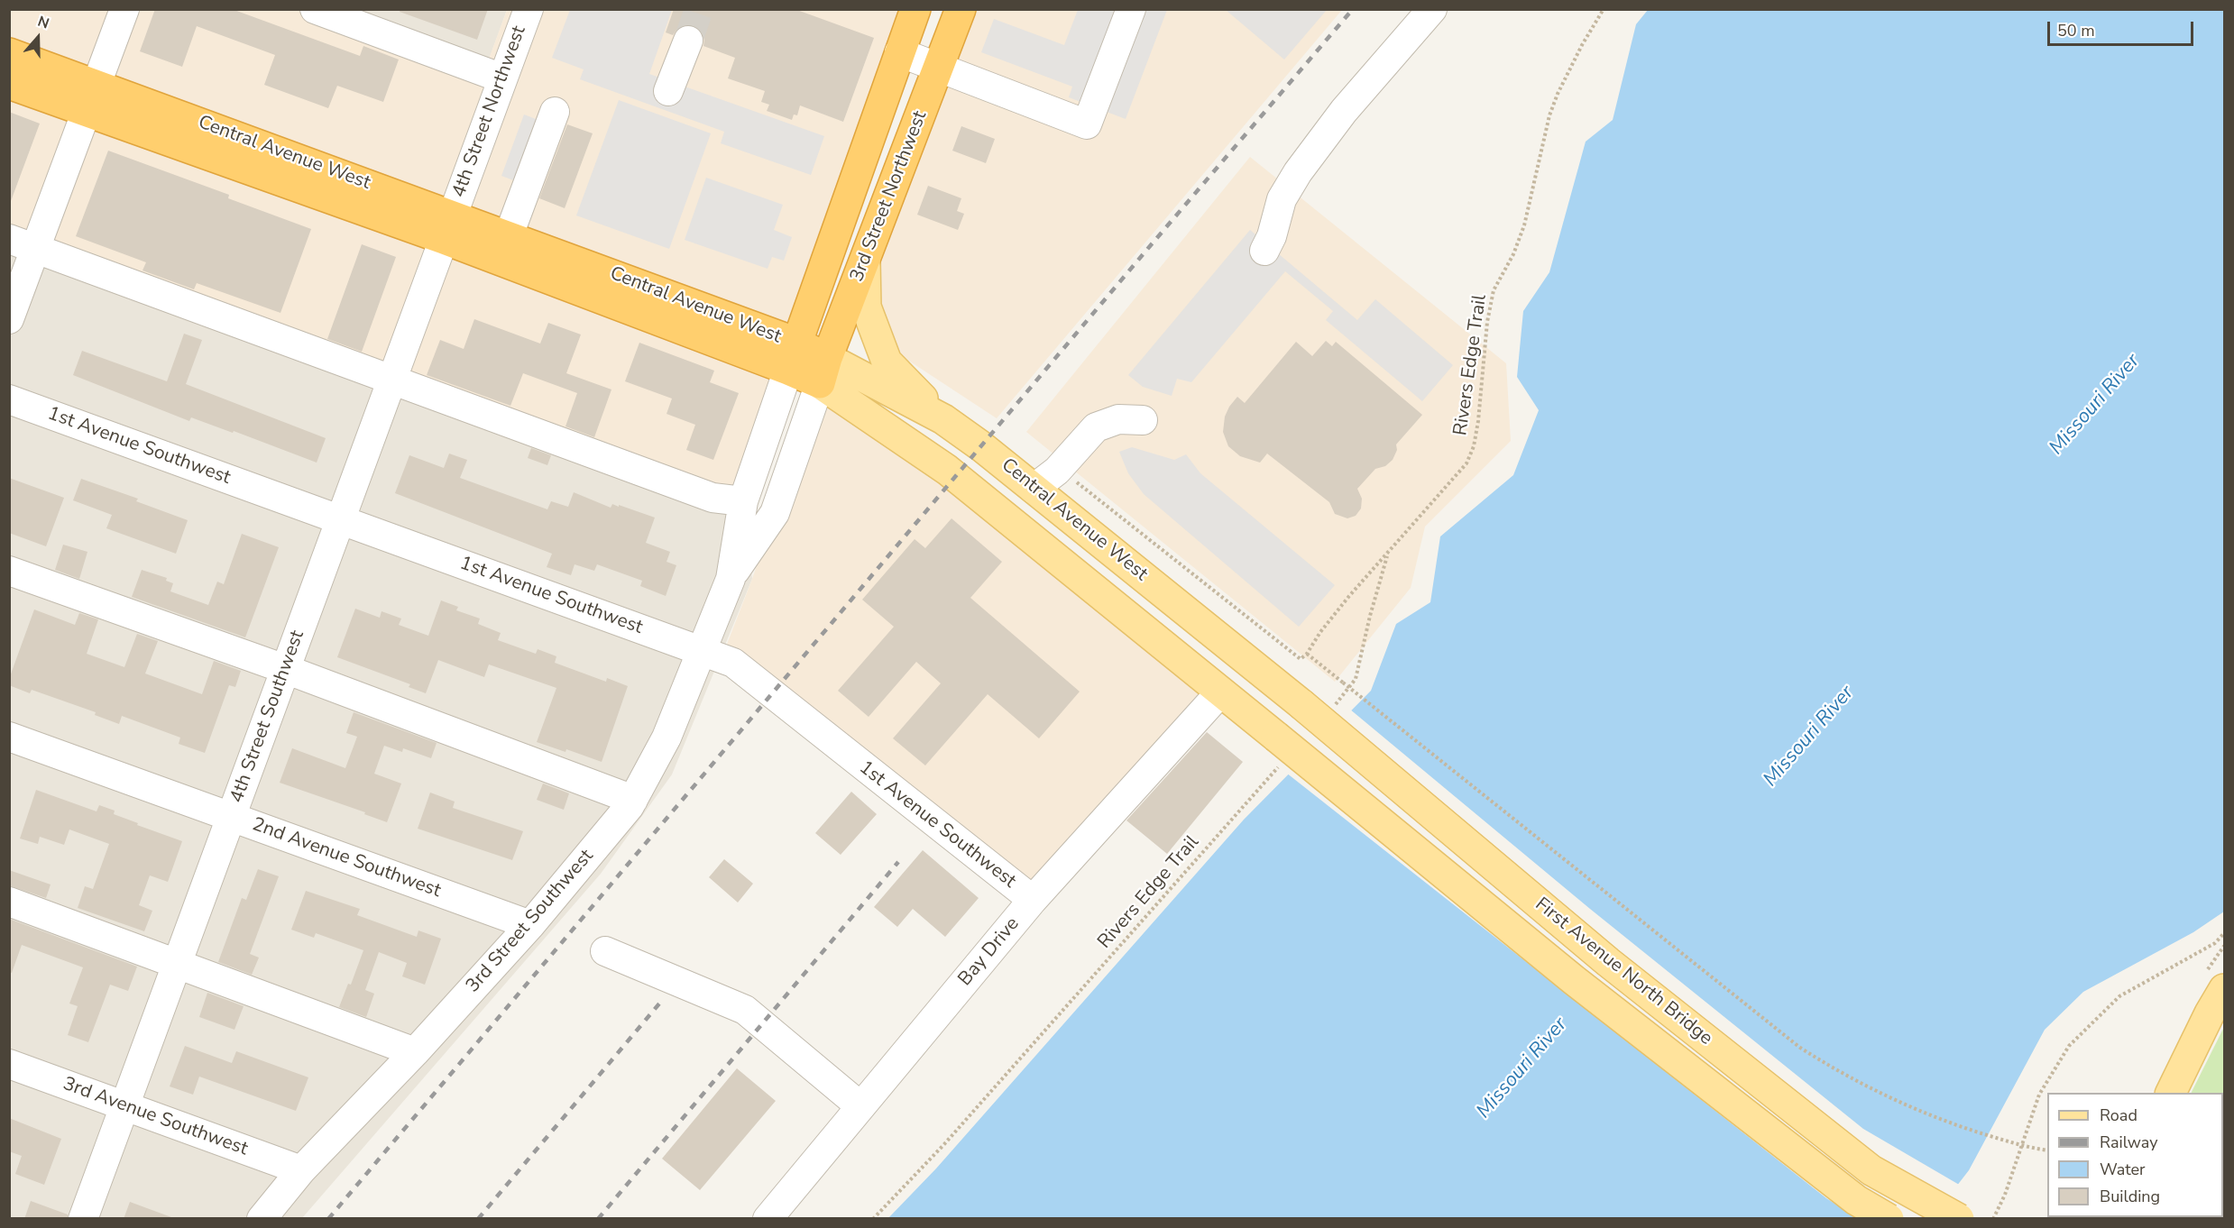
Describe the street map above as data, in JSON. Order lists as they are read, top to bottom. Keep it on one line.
{"streets":{"highway":["Central Avenue West","3rd Street Northwest"],"main road":["First Avenue North Bridge"],"street":["4th Street Northwest","1st Avenue Southwest","4th Street Southwest","2nd Avenue Southwest","3rd Street Southwest","Bay Drive","3rd Avenue Southwest"],"path":["Rivers Edge Trail"]},"crossings":[["4th Street Northwest","Central Avenue West"],["4th Street Northwest","4th Street Southwest"],["Central Avenue West","3rd Street Northwest"],["Central Avenue West","Rivers Edge Trail"],["Central Avenue West","4th Street Southwest"],["Central Avenue West","3rd Street Southwest"],["Central Avenue West","Bay Drive"],["Central Avenue West","First Avenue North Bridge"],["3rd Street Northwest","3rd Street Southwest"],["Rivers Edge Trail","First Avenue North Bridge"],["1st Avenue Southwest","4th Street Southwest"],["1st Avenue Southwest","3rd Street Southwest"],["1st Avenue Southwest","Bay Drive"],["4th Street Southwest","2nd Avenue Southwest"],["4th Street Southwest","3rd Avenue Southwest"],["2nd Avenue Southwest","3rd Street Southwest"],["3rd Street Southwest","3rd Avenue Southwest"]],"water":["Missouri River"],"legend":["Road","Railway","Water","Building"],"scale_bar":"50 m","north":"top"}
